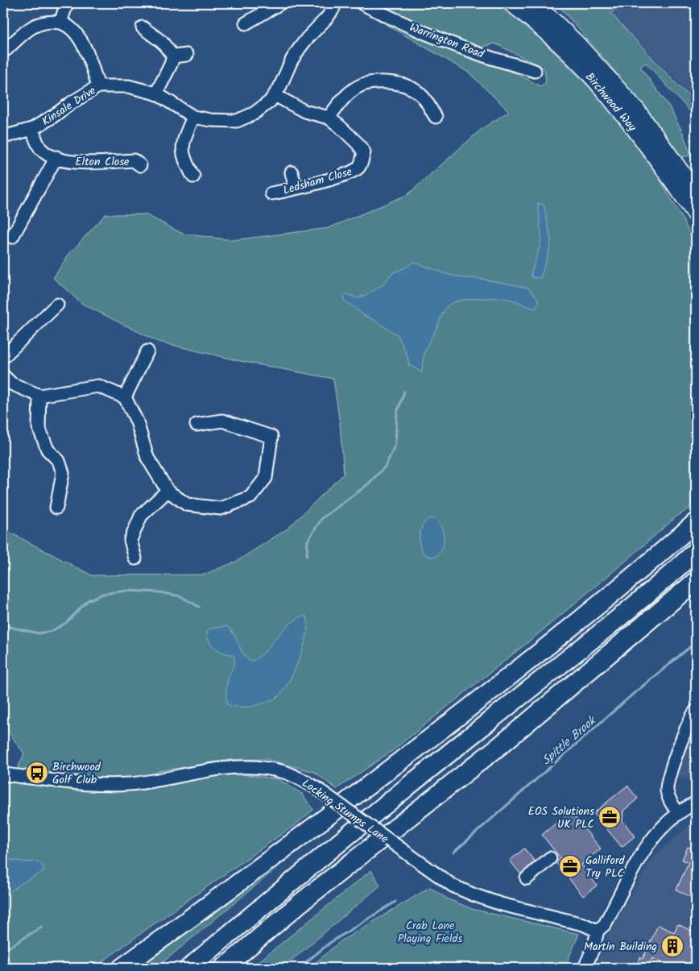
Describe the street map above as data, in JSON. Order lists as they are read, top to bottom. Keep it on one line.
{"streets":{"main road":["Birchwood Way"],"street":["Warrington Road","Kinsale Drive","Elton Close","Ledsham Close","Locking Stumps Lane"]},"crossings":[["Kinsale Drive","Elton Close"],["Kinsale Drive","Ledsham Close"]],"water":["Spittle Brook"],"parks":["Crab Lane Playing Fields"],"places":{"bus stop":["Birchwood Golf Club"],"office":["EOS Solutions UK PLC","Galliford Try PLC"],"building":["Martin Building"]}}
